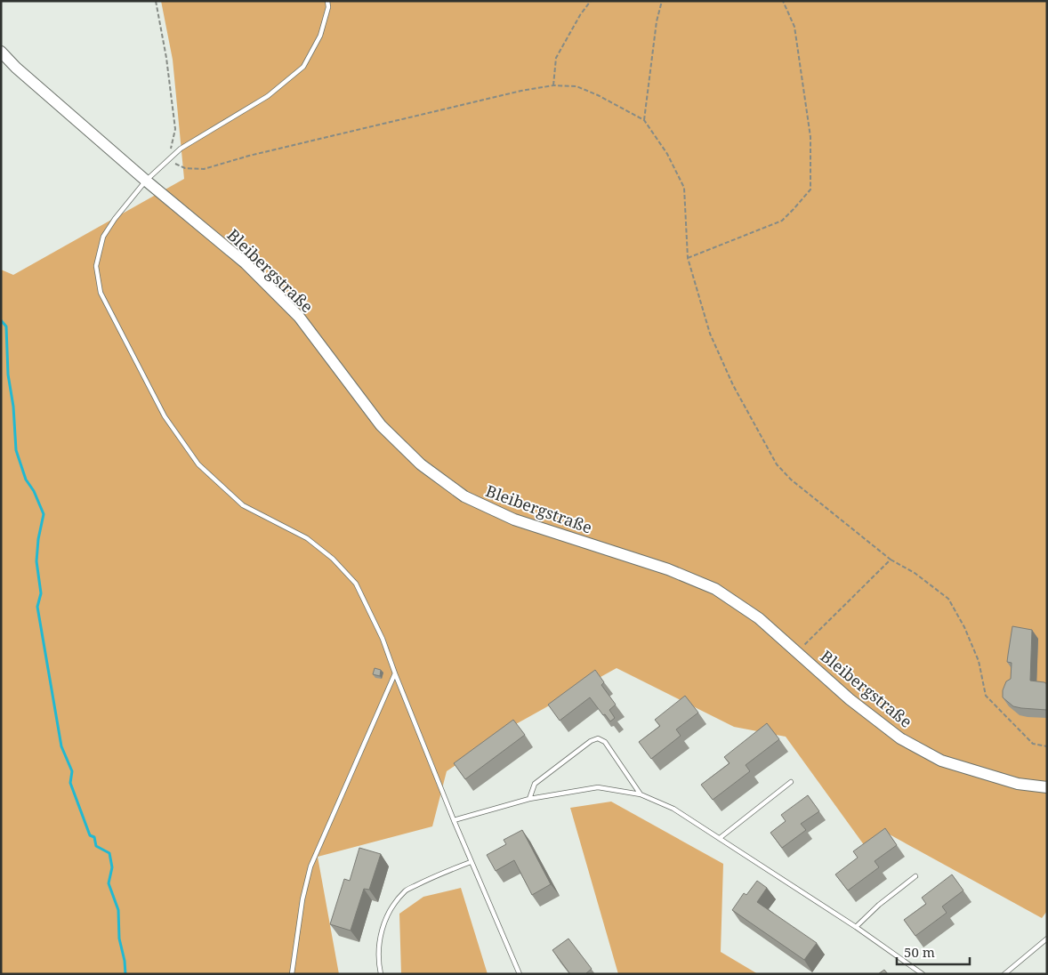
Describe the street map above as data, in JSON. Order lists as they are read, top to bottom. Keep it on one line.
{"streets":{"street":["Bleibergstraße"]},"scale_bar":"50 m"}
